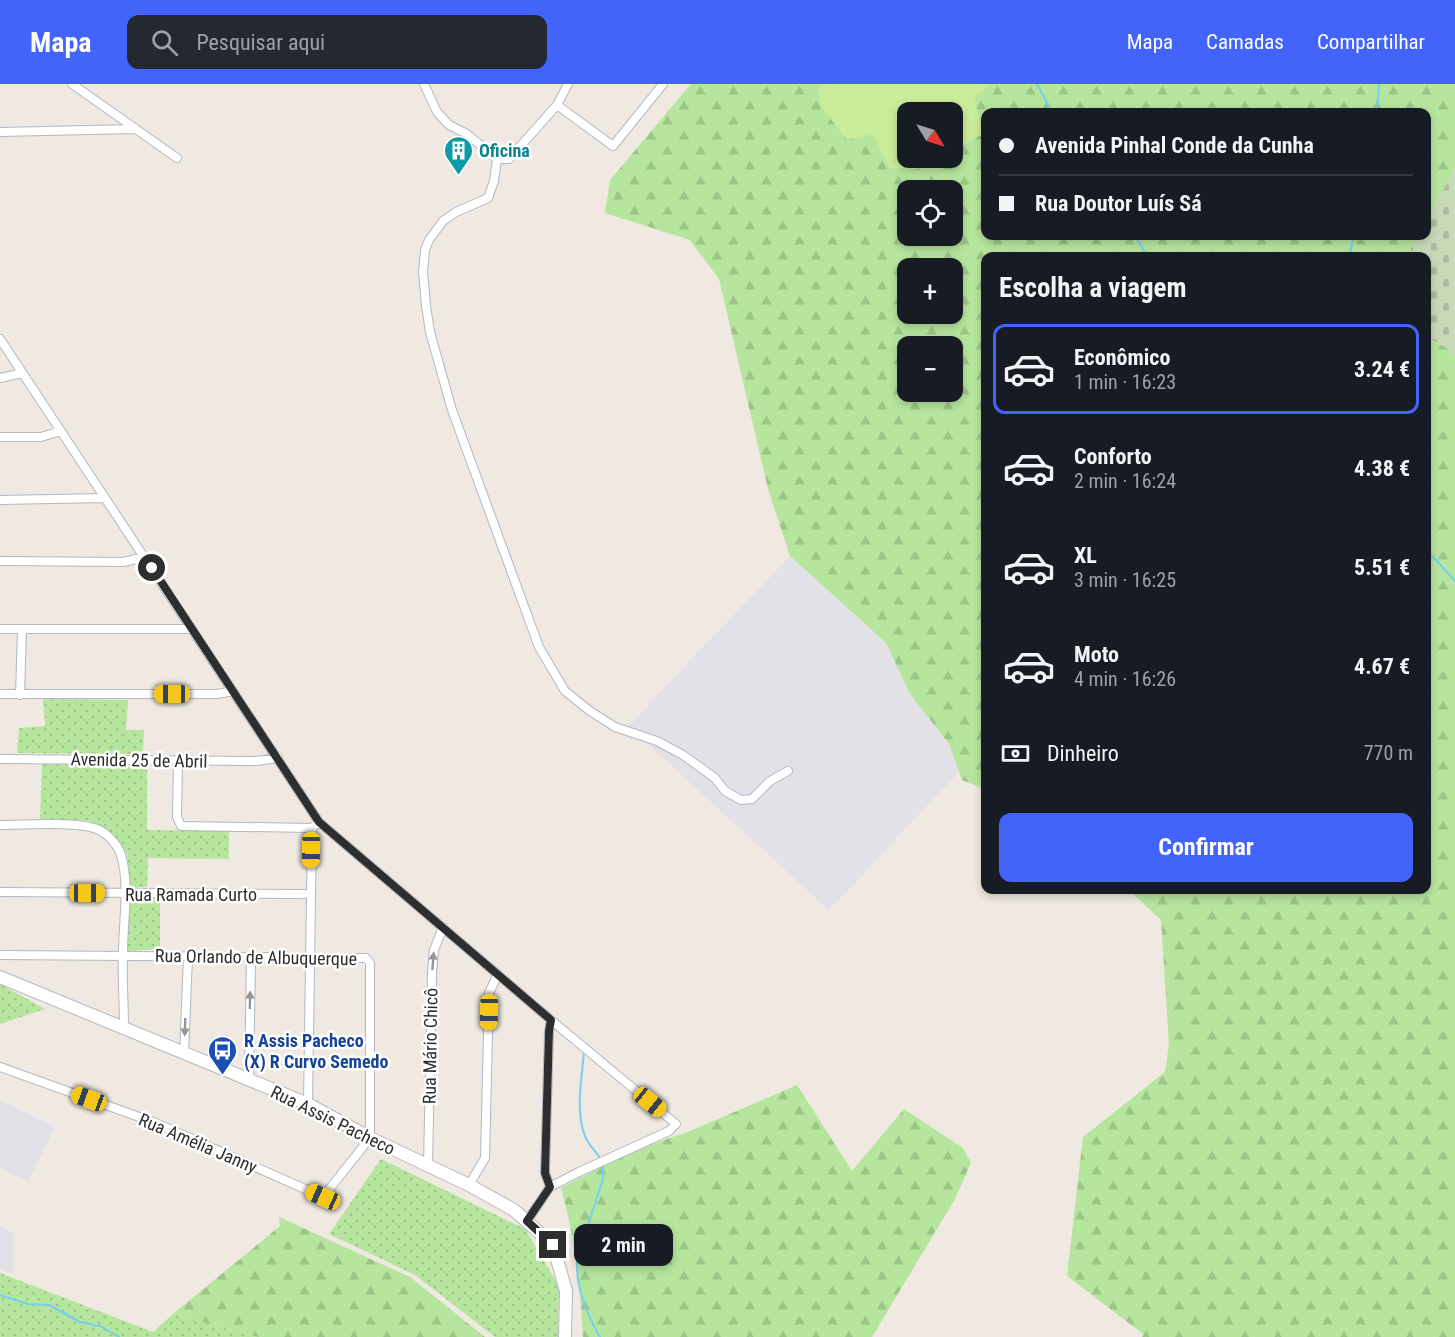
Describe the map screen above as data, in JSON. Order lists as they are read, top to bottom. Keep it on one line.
{"streets":{"street":["Avenida 25 de Abril","Rua Ramada Curto","Rua Orlando de Albuquerque","Rua Mário Chicô","Rua Assis Pacheco","Rua Amélia Janny"]},"crossings":[["Rua Orlando de Albuquerque","Rua Assis Pacheco"],["Rua Orlando de Albuquerque","Rua Amélia Janny"],["Rua Mário Chicô","Rua Assis Pacheco"],["Rua Assis Pacheco","Rua Amélia Janny"]],"places":{"building":["Oficina"],"bus stop":["R Assis Pacheco (X) R Curvo Semedo"]},"north":"bottom right","page":{"header":"Mapa","search":"Pesquisar aqui","nav":["Mapa","Camadas","Compartilhar"],"map_buttons":["+","−"],"banner":["Avenida Pinhal Conde da Cunha","Rua Doutor Luís Sá"],"heading":"Escolha a viagem","list":[{"name":"Econômico","note":"1 min · 16:23","value":"3.24 €"},{"name":"Conforto","note":"2 min · 16:24","value":"4.38 €"},{"name":"XL","note":"3 min · 16:25","value":"5.51 €"},{"name":"Moto","note":"4 min · 16:26","value":"4.67 €"}],"pay":["Dinheiro","770 m"],"buttons":"Confirmar","bubble":"2 min"}}
